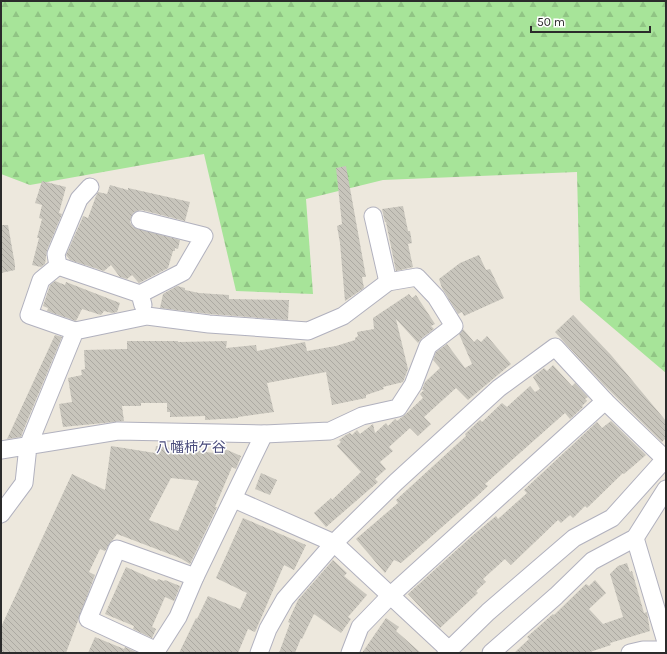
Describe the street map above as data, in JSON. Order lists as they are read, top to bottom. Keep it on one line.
{"districts":["八幡柿ケ谷"],"scale_bar":"50 m"}
